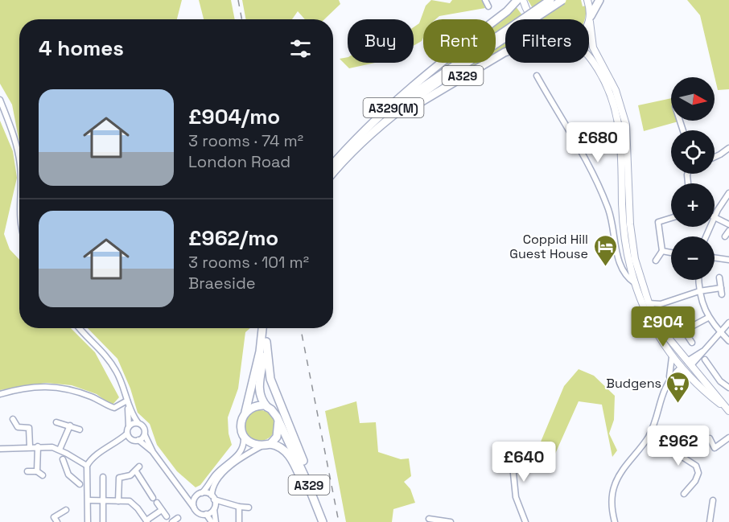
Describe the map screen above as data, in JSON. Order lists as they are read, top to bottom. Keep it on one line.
{"streets":{"highway":["A329","A329(M)"]},"crossings":[["A329","A329(M)"]],"places":{"hotel":["Coppid Hill Guest House"],"supermarket":["Budgens"]},"north":"right","page":{"chip":["Buy","Rent","Filters"],"heading":"4 homes","map_buttons":["+","−"],"list":[{"name":"£904/mo","note":"3 rooms · 74 m² · London Road"},{"name":"£962/mo","note":"3 rooms · 101 m² · Braeside"}],"price":["£680","£904","£962","£640"]}}
